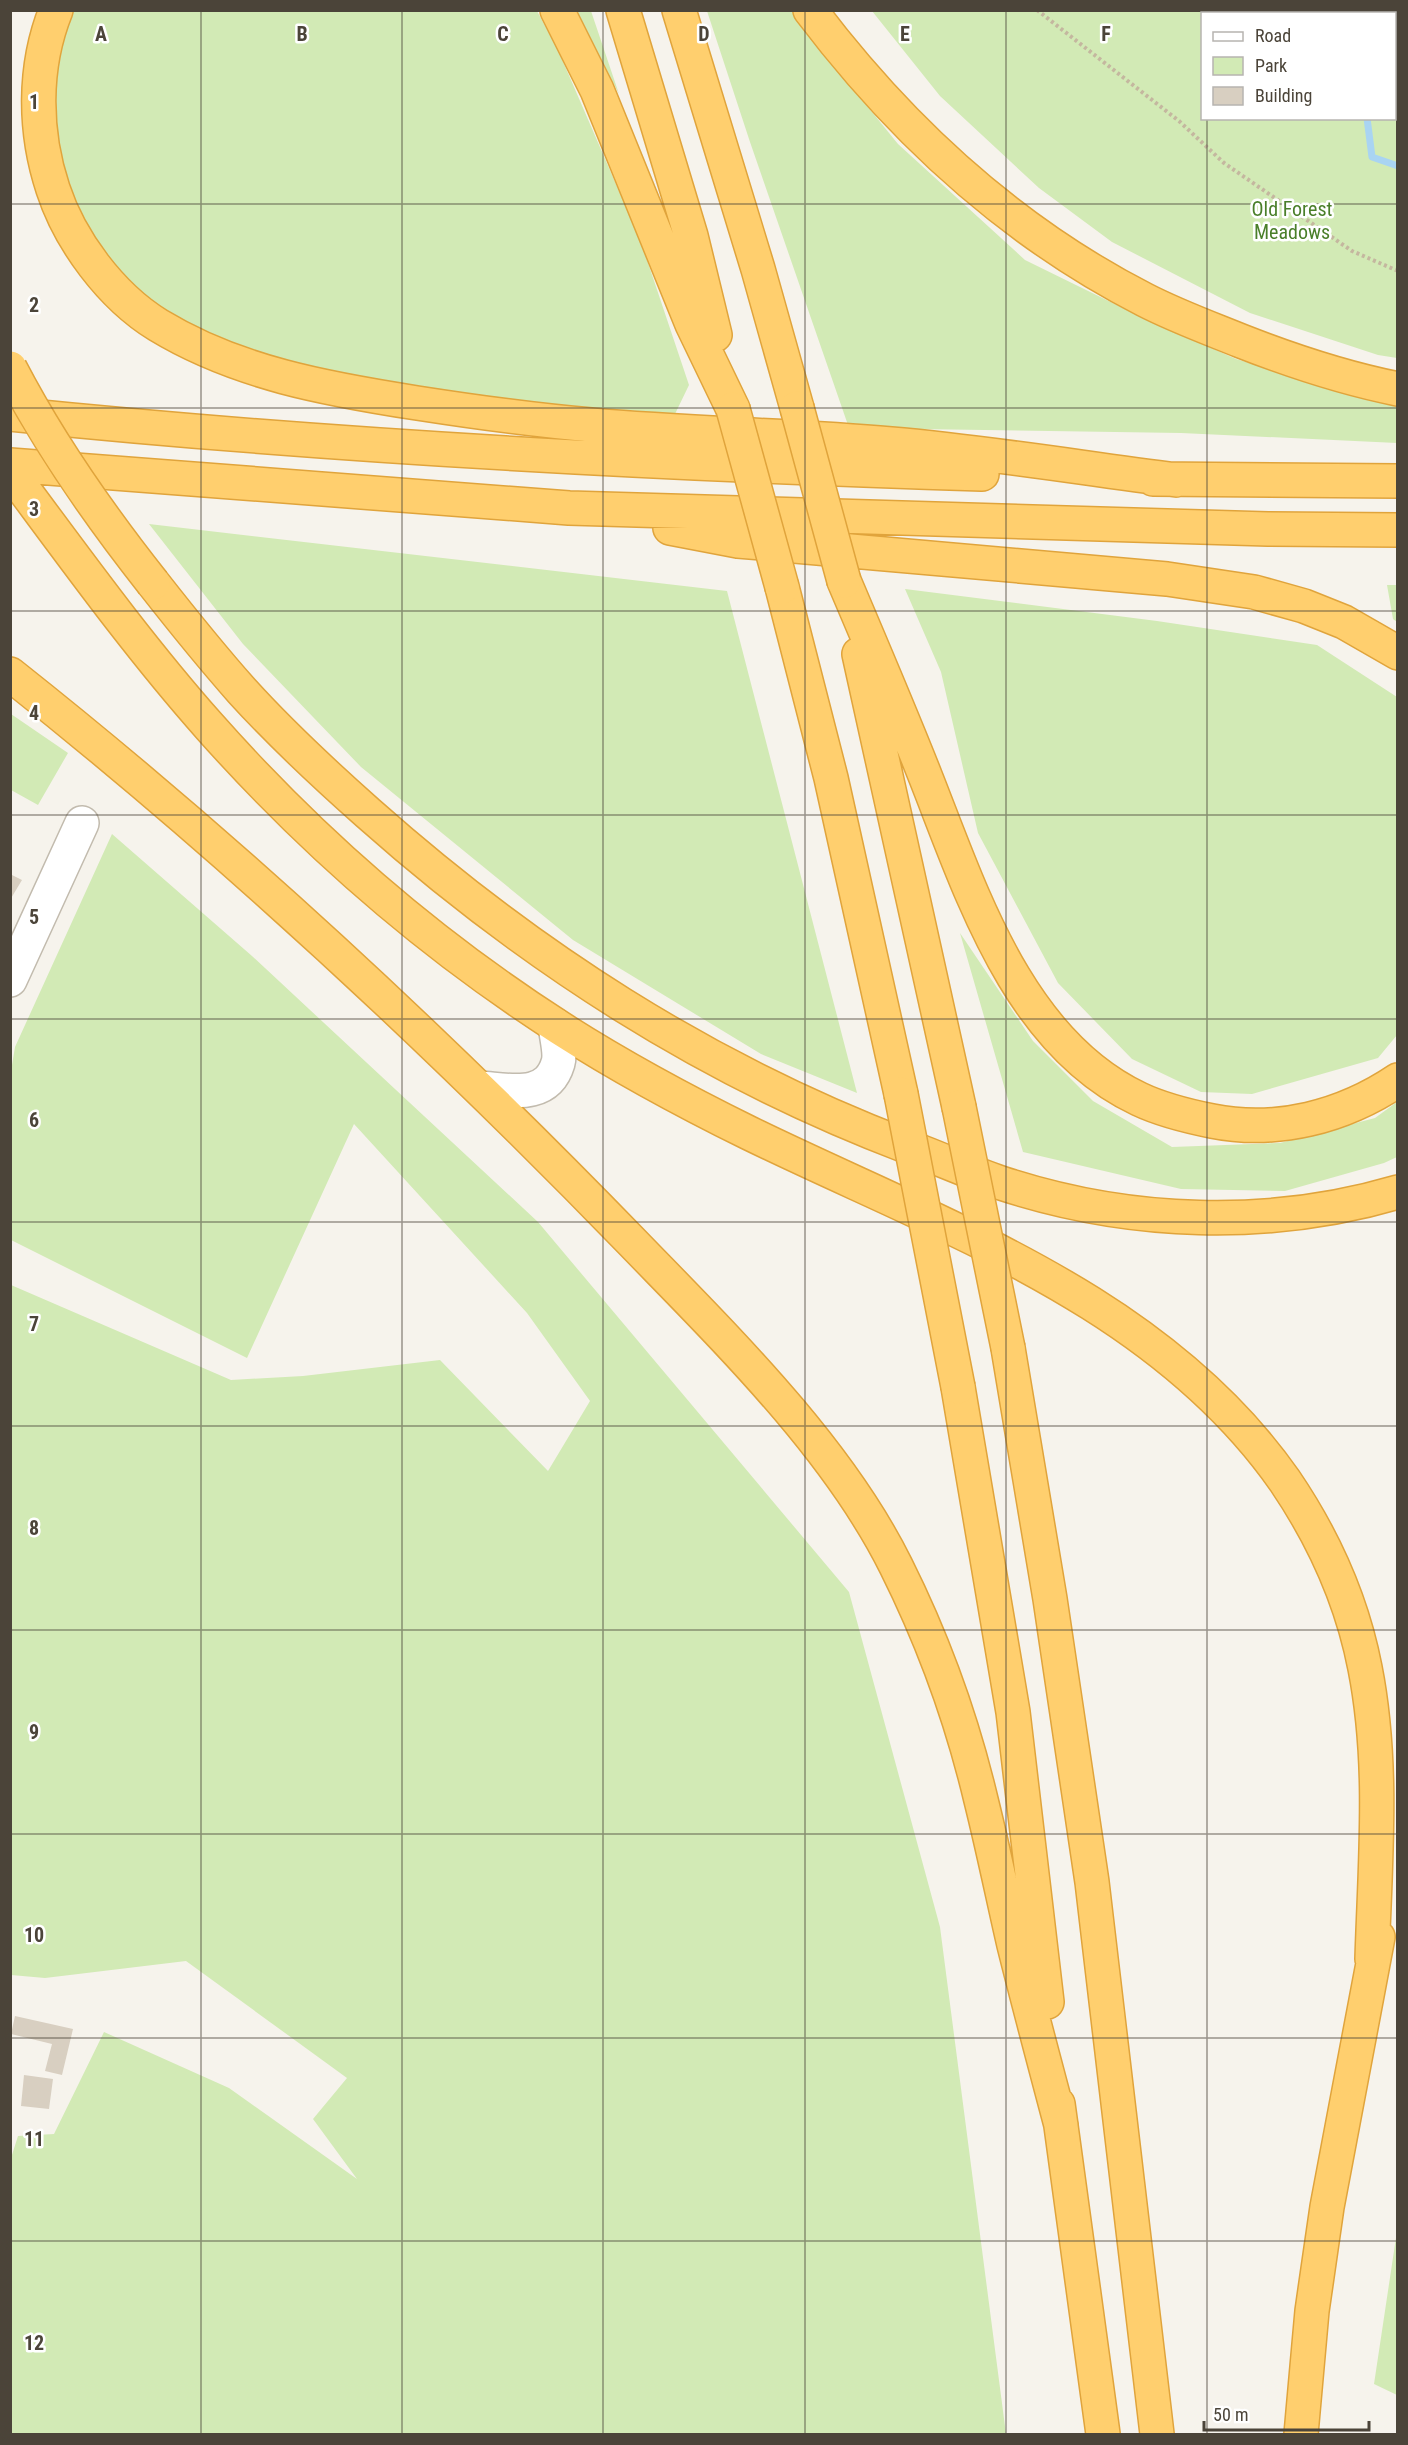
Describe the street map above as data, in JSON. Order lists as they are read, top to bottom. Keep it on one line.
{"parks":["Old Forest Meadows"],"legend":["Road","Park","Building"],"scale_bar":"50 m","grid":{"columns":["A","B","C","D","E","F"],"rows":["1","2","3","4","5","6","7","8","9","10","11","12"]}}
